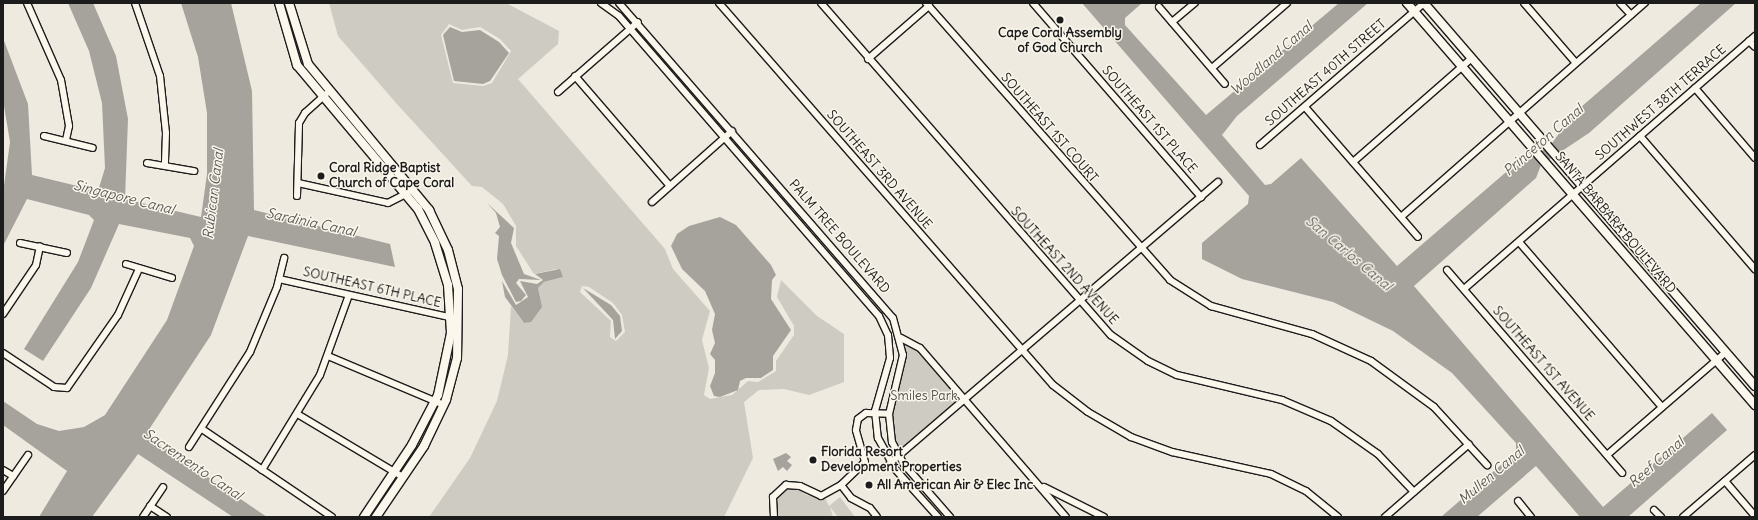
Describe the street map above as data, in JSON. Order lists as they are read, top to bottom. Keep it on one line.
{"streets":{"main road":["SANTA BARBARA BOULEVARD"],"street":["SOUTHEAST 40TH STREET","SOUTHWEST 38TH TERRACE","SOUTHEAST 1ST PLACE","SOUTHEAST 1ST COURT","SOUTHEAST 3RD AVENUE","PALM TREE BOULEVARD","SOUTHEAST 2ND AVENUE","SOUTHEAST 6TH PLACE","SOUTHEAST 1ST AVENUE"]},"crossings":[["SOUTHEAST 40TH STREET","SANTA BARBARA BOULEVARD"],["SOUTHWEST 38TH TERRACE","SANTA BARBARA BOULEVARD"],["SOUTHWEST 38TH TERRACE","SOUTHEAST 1ST AVENUE"]],"water":["Woodland Canal","Princeton Canal","Rubican Canal","Singapore Canal","Sardinia Canal","San Carlos Canal","Reef Canal","Sacremento Canal","Mullen Canal"],"parks":["Smiles Park"],"places":["Cape Coral Assembly of God Church","Coral Ridge Baptist Church of Cape Coral","Florida Resort Development Properties","All American Air & Elec Inc"]}
